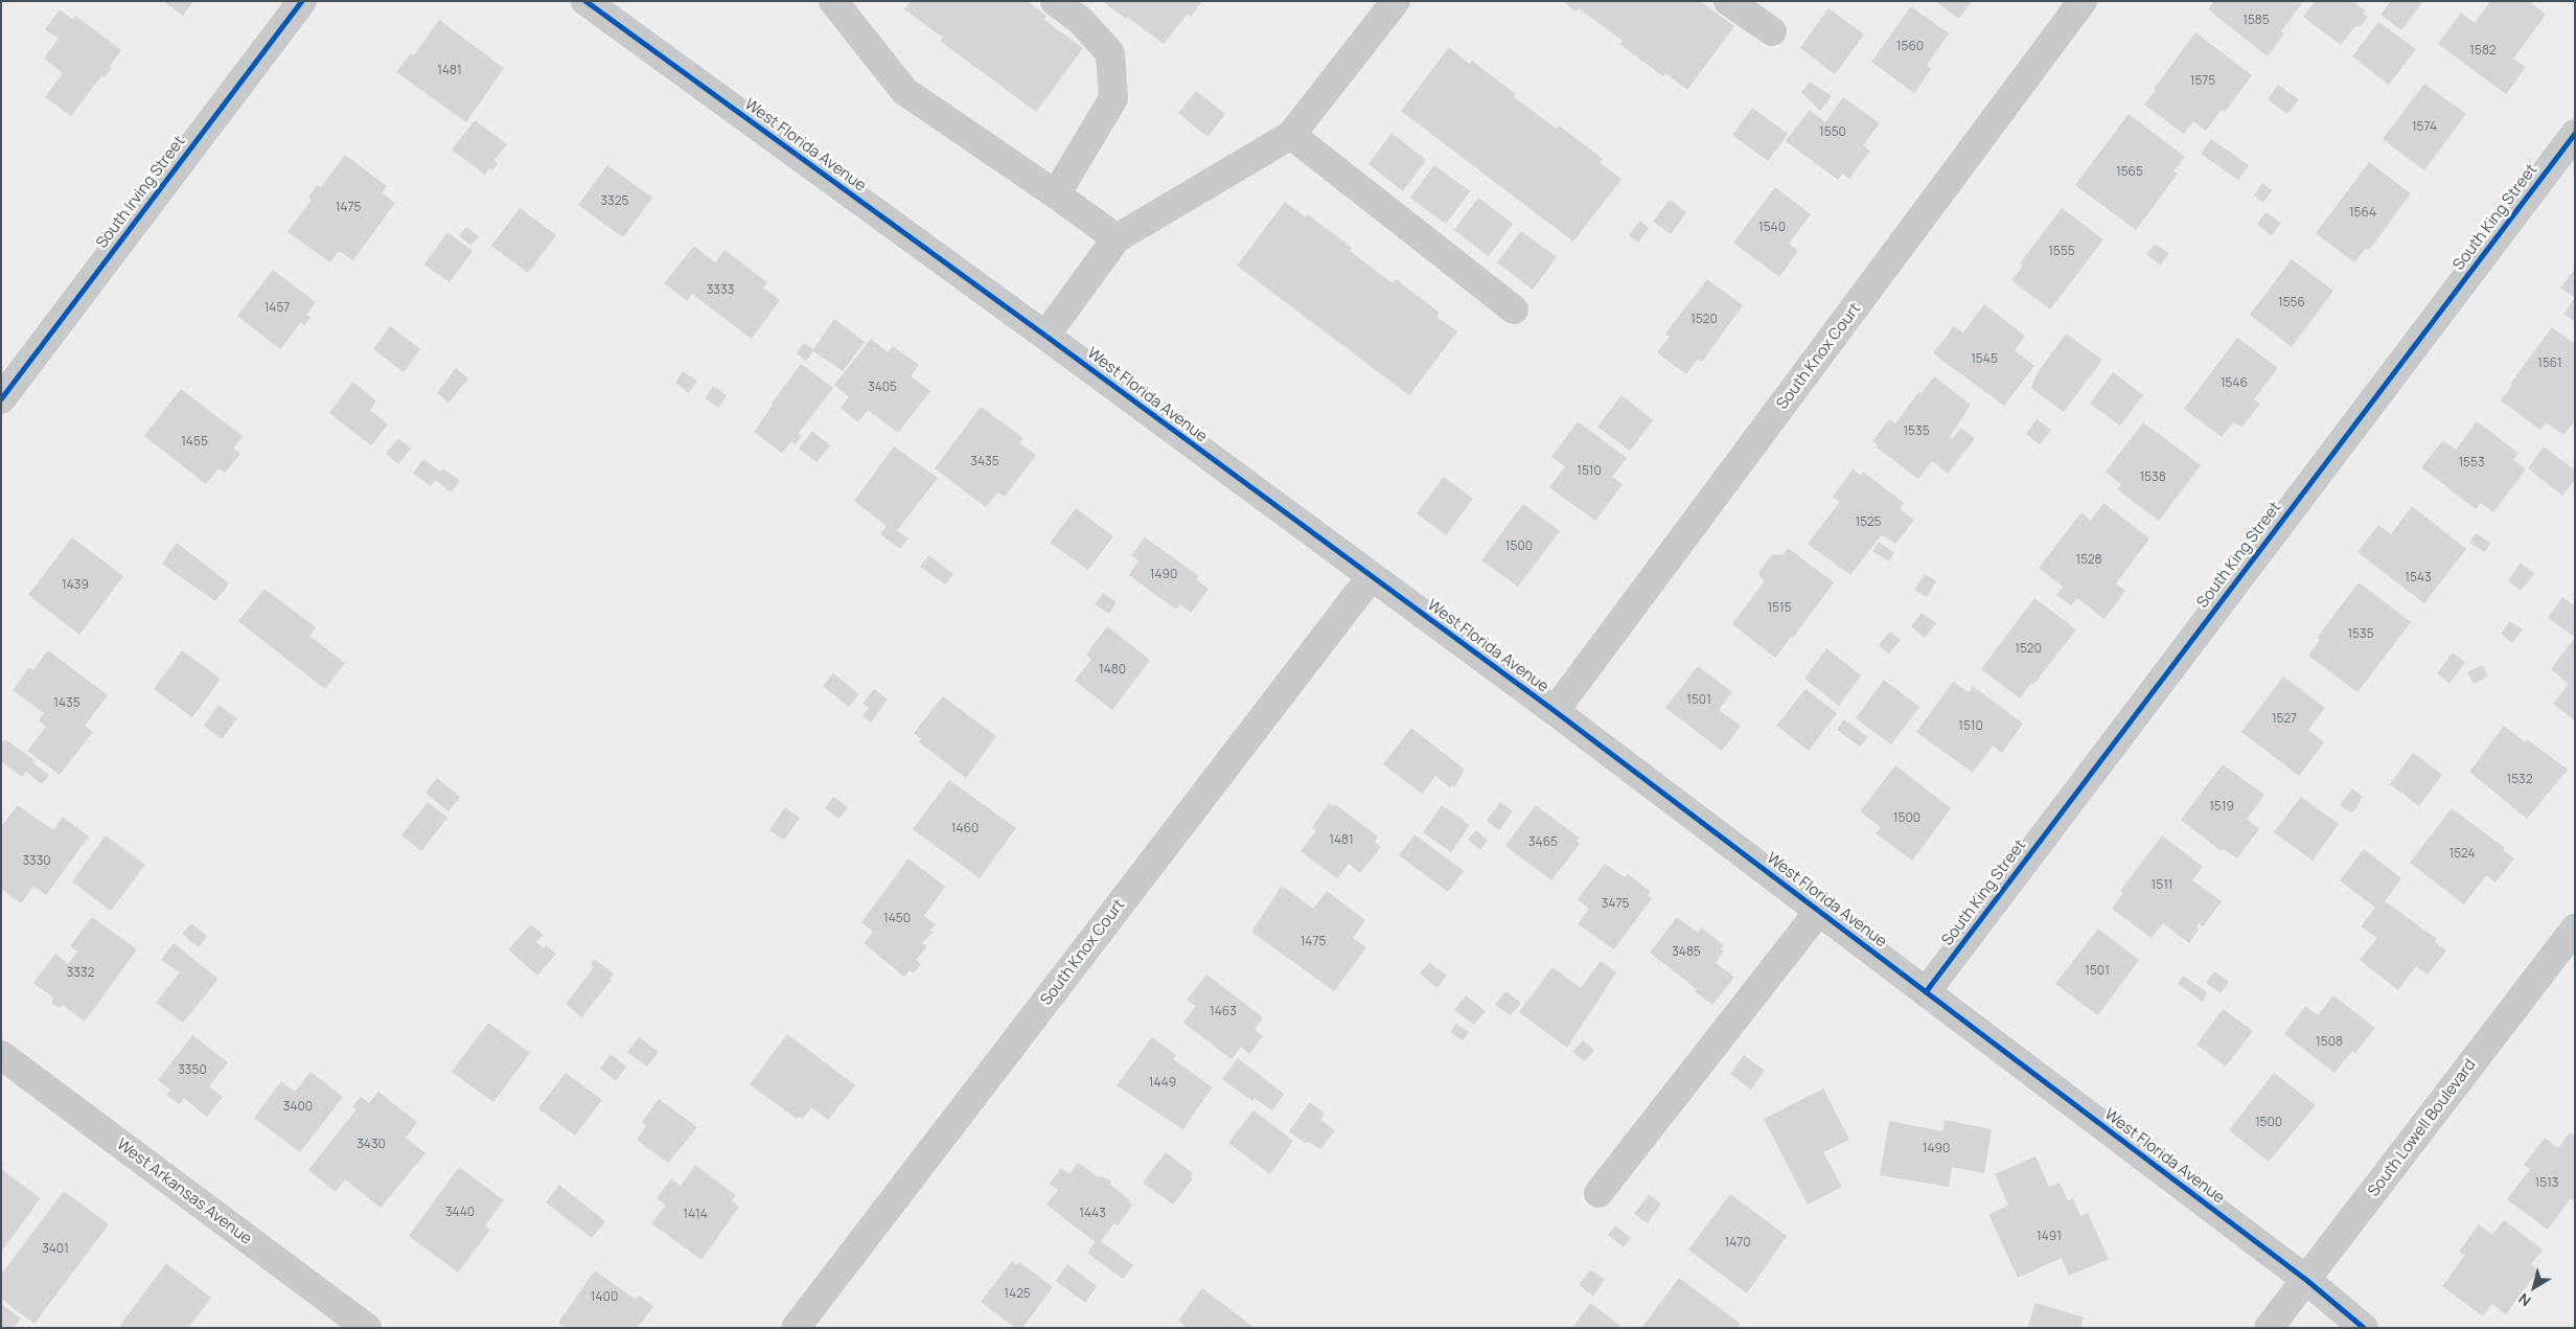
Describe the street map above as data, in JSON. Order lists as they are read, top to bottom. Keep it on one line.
{"streets":{"street":["West Florida Avenue","South Irving Street","South King Street","South Knox Court","South Lowell Boulevard","West Arkansas Avenue"]},"crossings":[["West Florida Avenue","South King Street"],["West Florida Avenue","South Knox Court"],["West Florida Avenue","South Lowell Boulevard"]],"house_numbers":["1585","1560","1582","1481","1575","1574","1550","1565","3325","1475","1564","1540","1555","3333","1556","1457","1520","1545","1561","1546","3405","1535","1455","3435","1553","1510","1538","1525","1500","1528","1490","1543","1439","1515","1535","1520","1480","1501","1435","1527","1510","1532","1519","1500","1460","1481","3465","1524","3330","1511","3475","1450","1475","3485","1501","3332","1463","1508","3350","1449","3400","1500","3430","1490","1513","3440","1443","1414","1491","1470","3401","1425","1400"],"north":"bottom left"}
